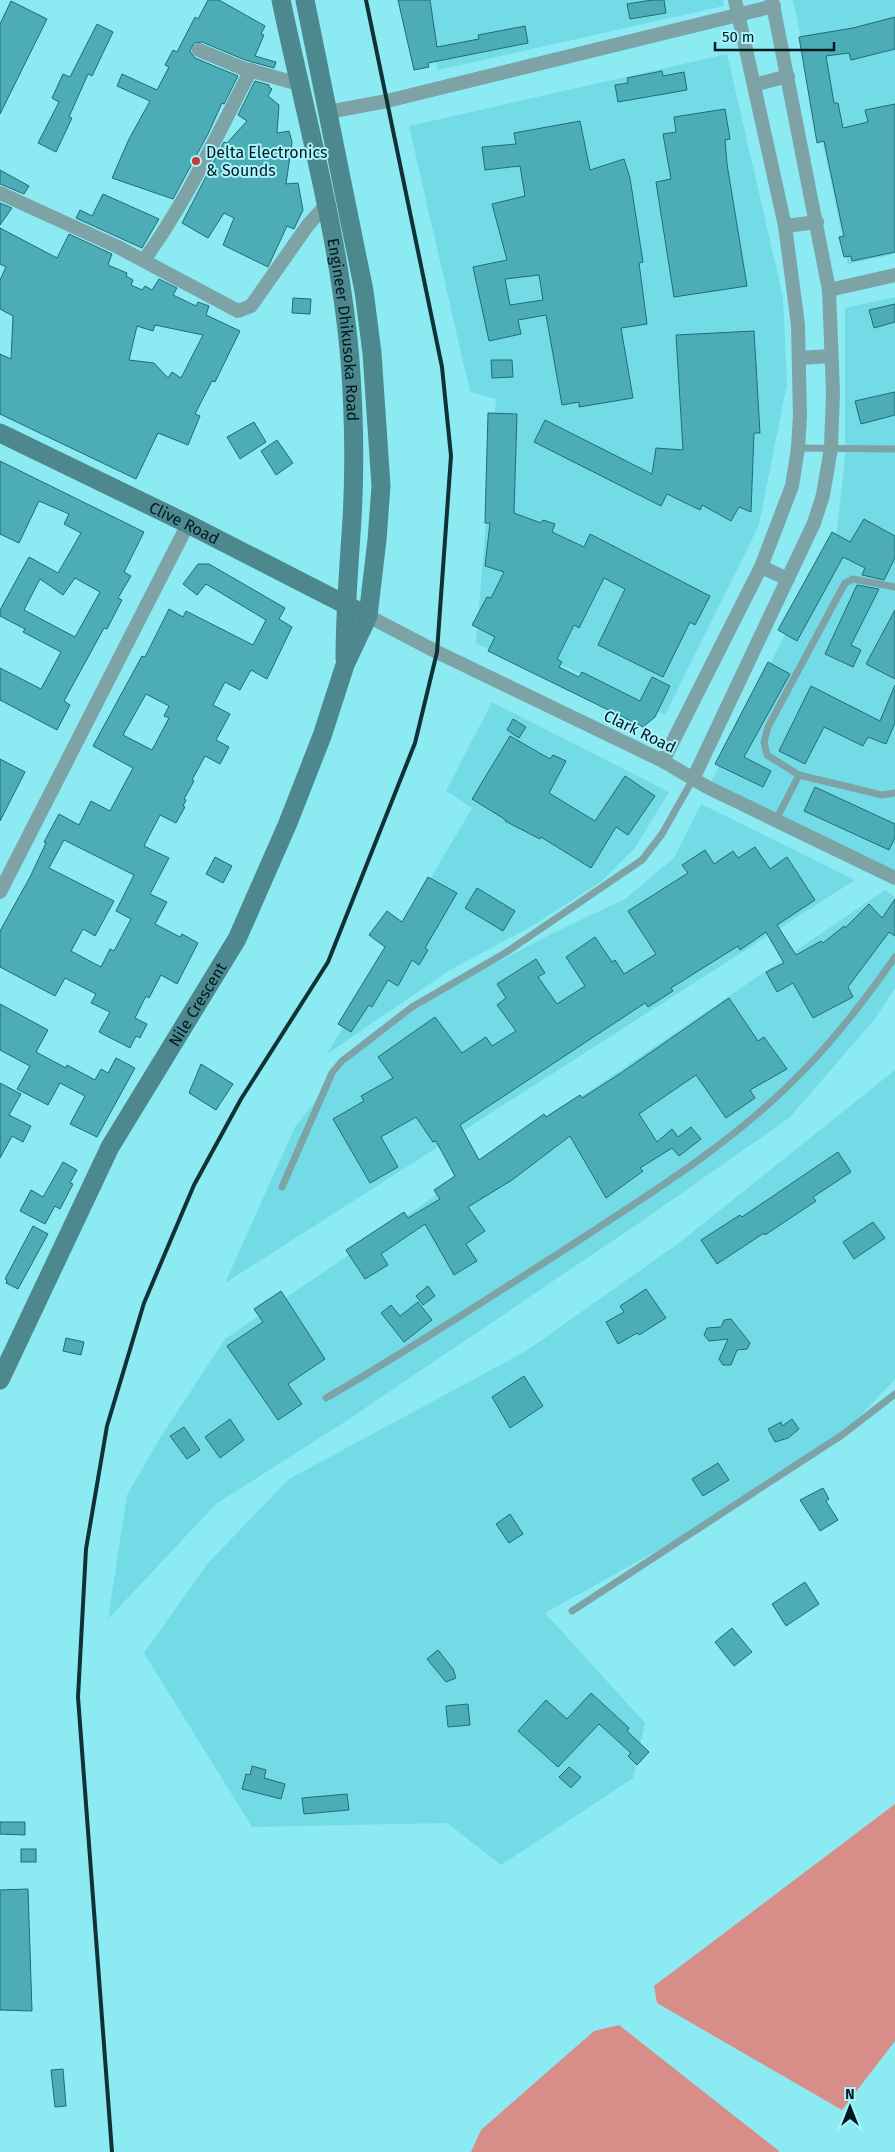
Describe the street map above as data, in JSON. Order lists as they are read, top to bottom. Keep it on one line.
{"streets":{"street":["Engineer Dhikusoka Road","Clive Road","Clark Road","Nile Crescent"]},"crossings":[["Engineer Dhikusoka Road","Clive Road"],["Engineer Dhikusoka Road","Clark Road"],["Engineer Dhikusoka Road","Nile Crescent"],["Clive Road","Clark Road"],["Clive Road","Nile Crescent"],["Clark Road","Nile Crescent"]],"places":["Delta Electronics & Sounds"],"scale_bar":"50 m","north":"top"}
